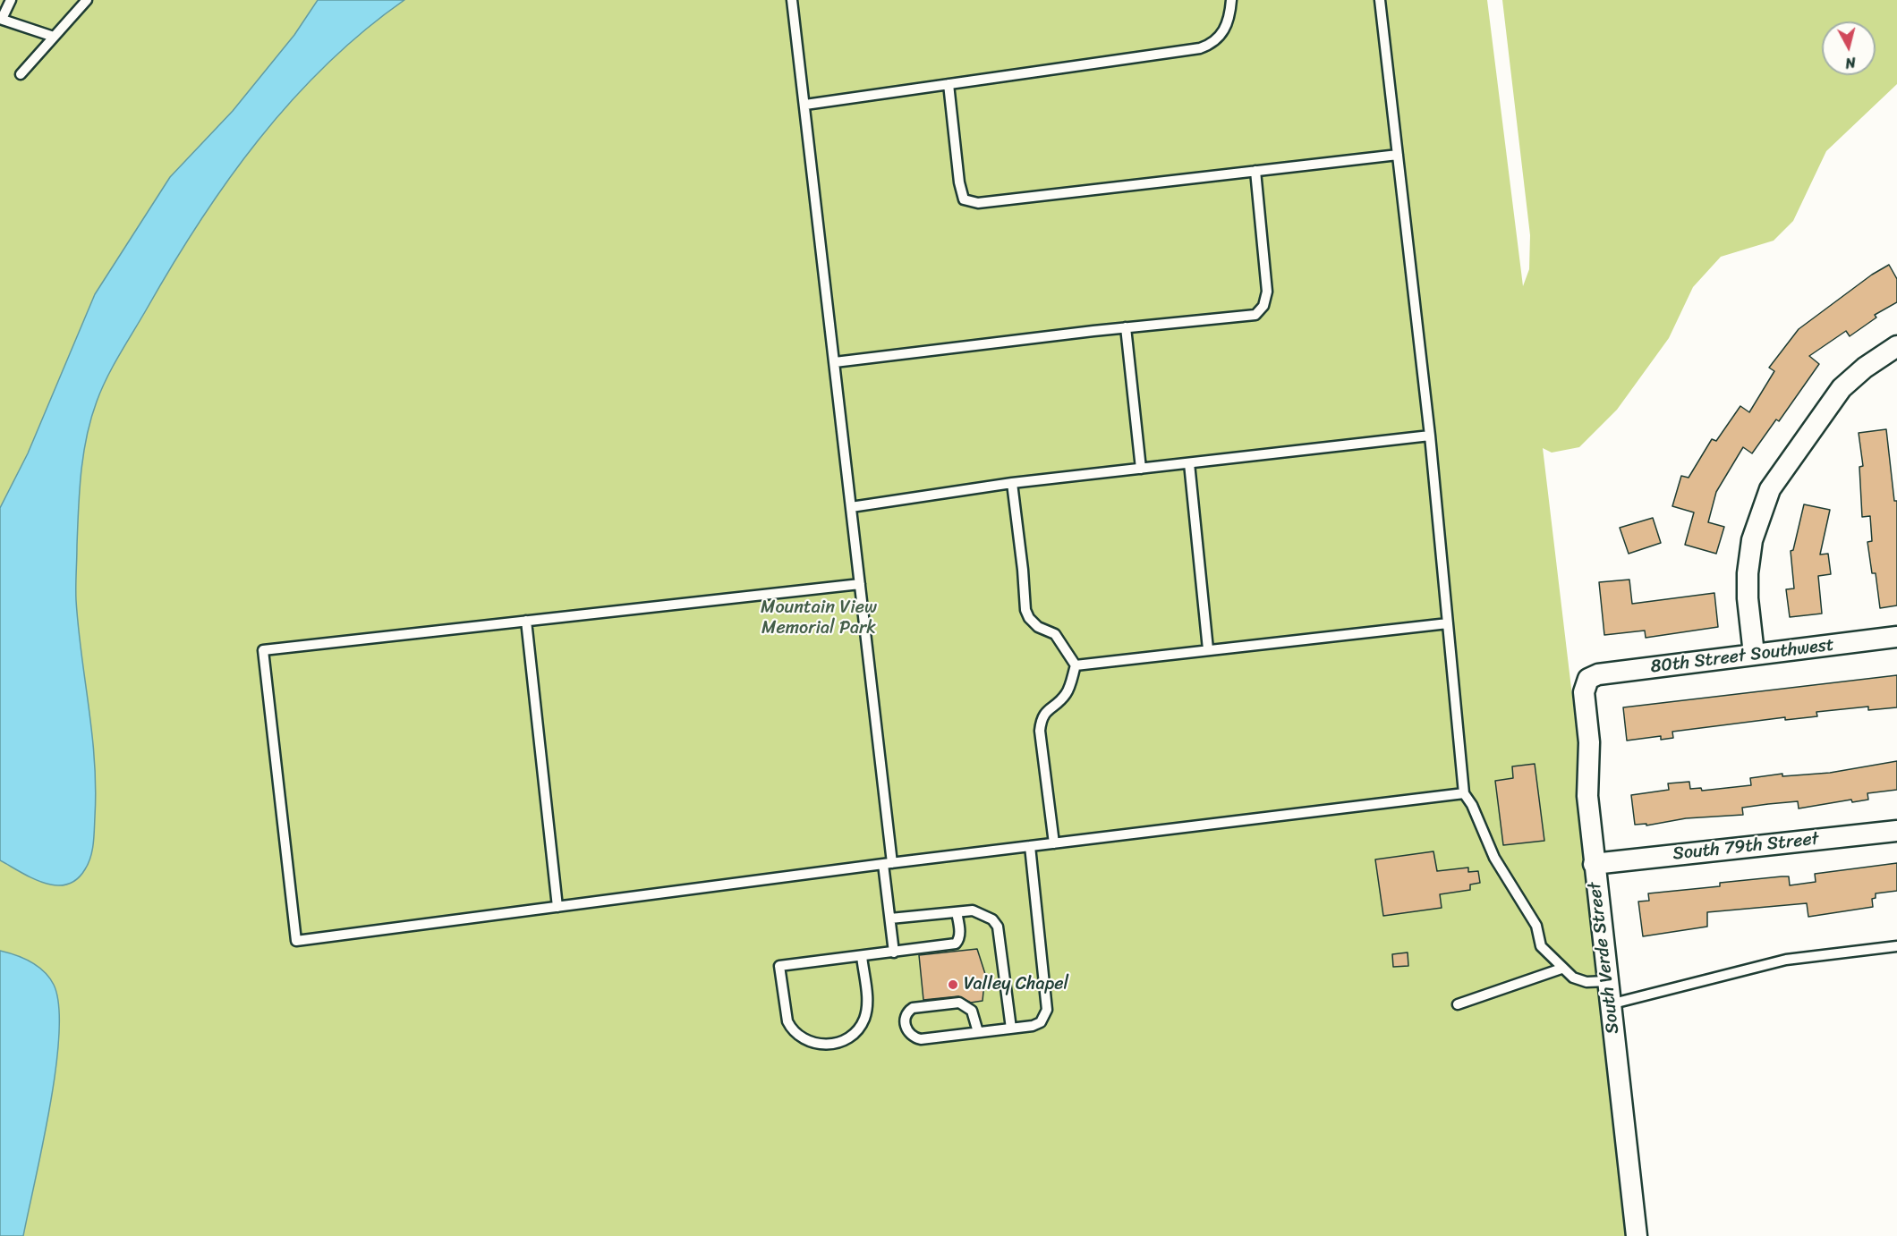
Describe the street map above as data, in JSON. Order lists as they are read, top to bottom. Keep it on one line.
{"streets":{"street":["80th Street Southwest","South 79th Street","South Verde Street"]},"crossings":[["80th Street Southwest","South Verde Street"],["South 79th Street","South Verde Street"]],"parks":["Mountain View Memorial Park"],"places":["Valley Chapel"],"north":"bottom"}
